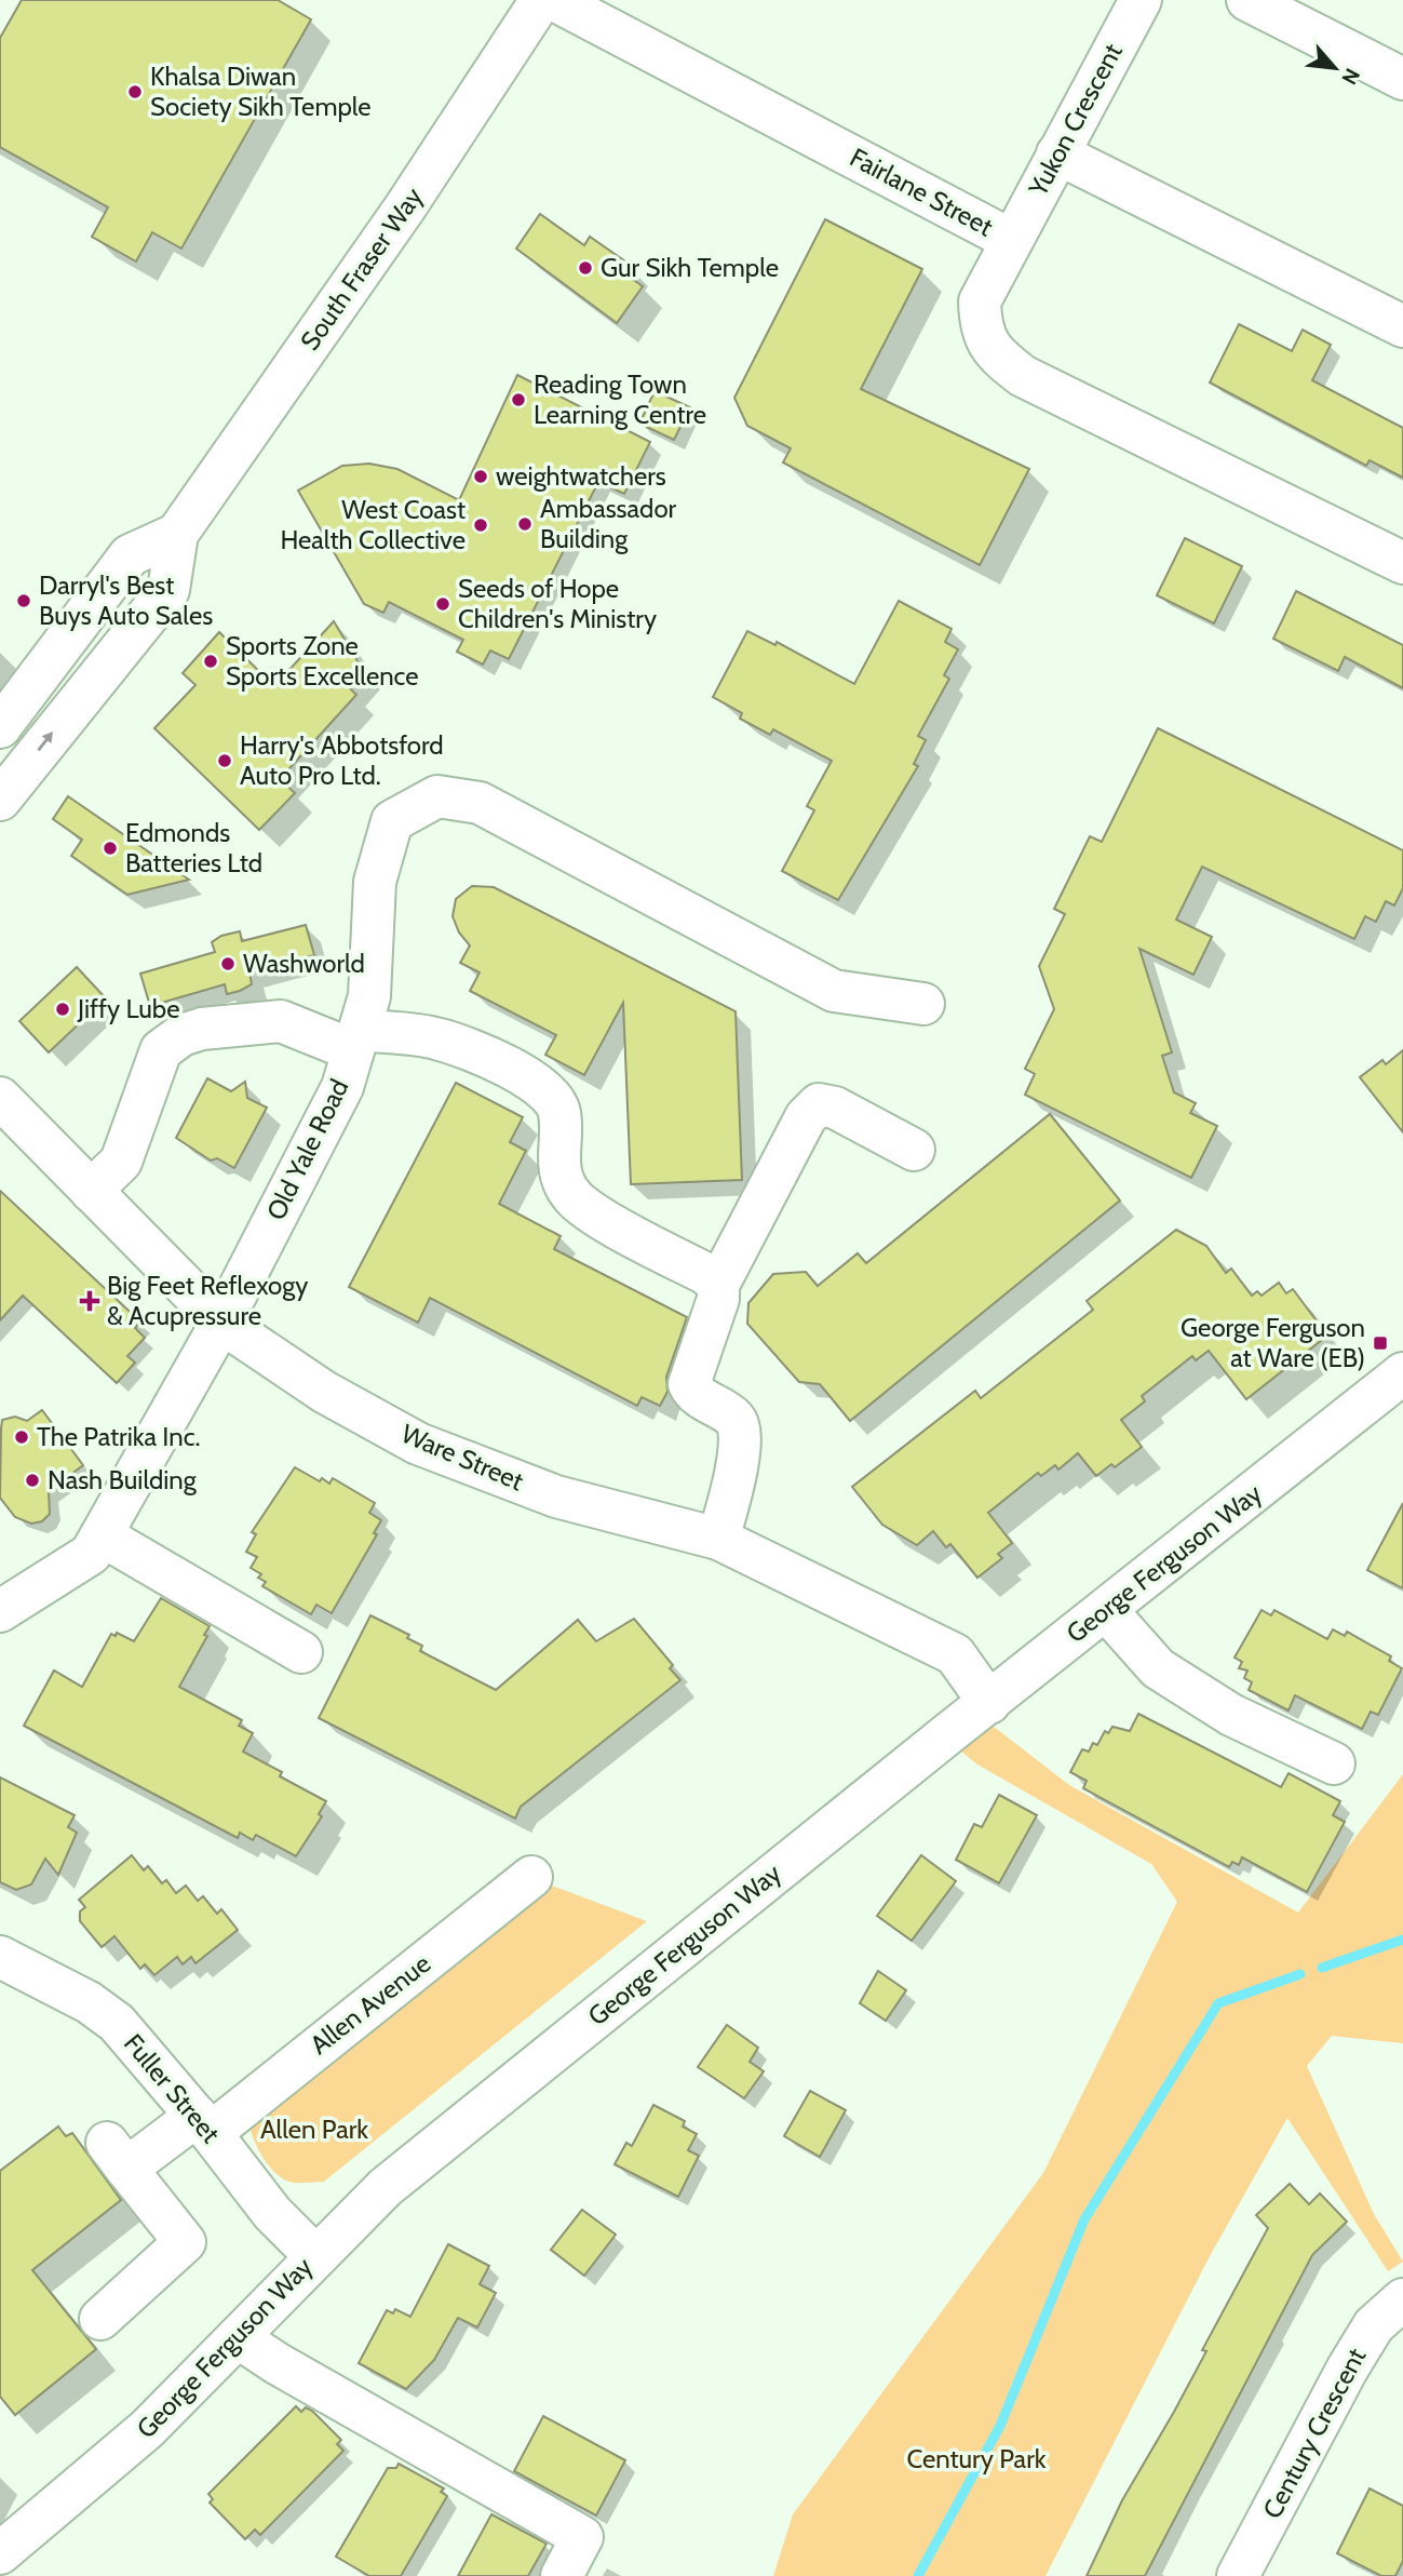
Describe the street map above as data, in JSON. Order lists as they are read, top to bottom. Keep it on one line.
{"streets":{"street":["Yukon Crescent","Fairlane Street","South Fraser Way","Old Yale Road","Ware Street","George Ferguson Way","Allen Avenue","Fuller Street","Century Crescent"]},"crossings":[["Yukon Crescent","Fairlane Street"],["Old Yale Road","Ware Street"],["Ware Street","George Ferguson Way"],["George Ferguson Way","Fuller Street"],["Allen Avenue","Fuller Street"]],"parks":["Allen Park","Century Park"],"places":{"other":["Khalsa Diwan Society Sikh Temple","Gur Sikh Temple","Reading Town Learning Centre","weightwatchers","Ambassador Building","West Coast Health Collective","Darryl's Best Buys Auto Sales","Seeds of Hope Children's Ministry","Sports Zone Sports Excellence","Harry's Abbotsford Auto Pro Ltd.","Edmonds Batteries Ltd","Washworld","Jiffy Lube","The Patrika Inc.","Nash Building"],"health":["Big Feet Reflexogy & Acupressure"],"transit":["George Ferguson at Ware (EB)"]},"north":"bottom right"}
